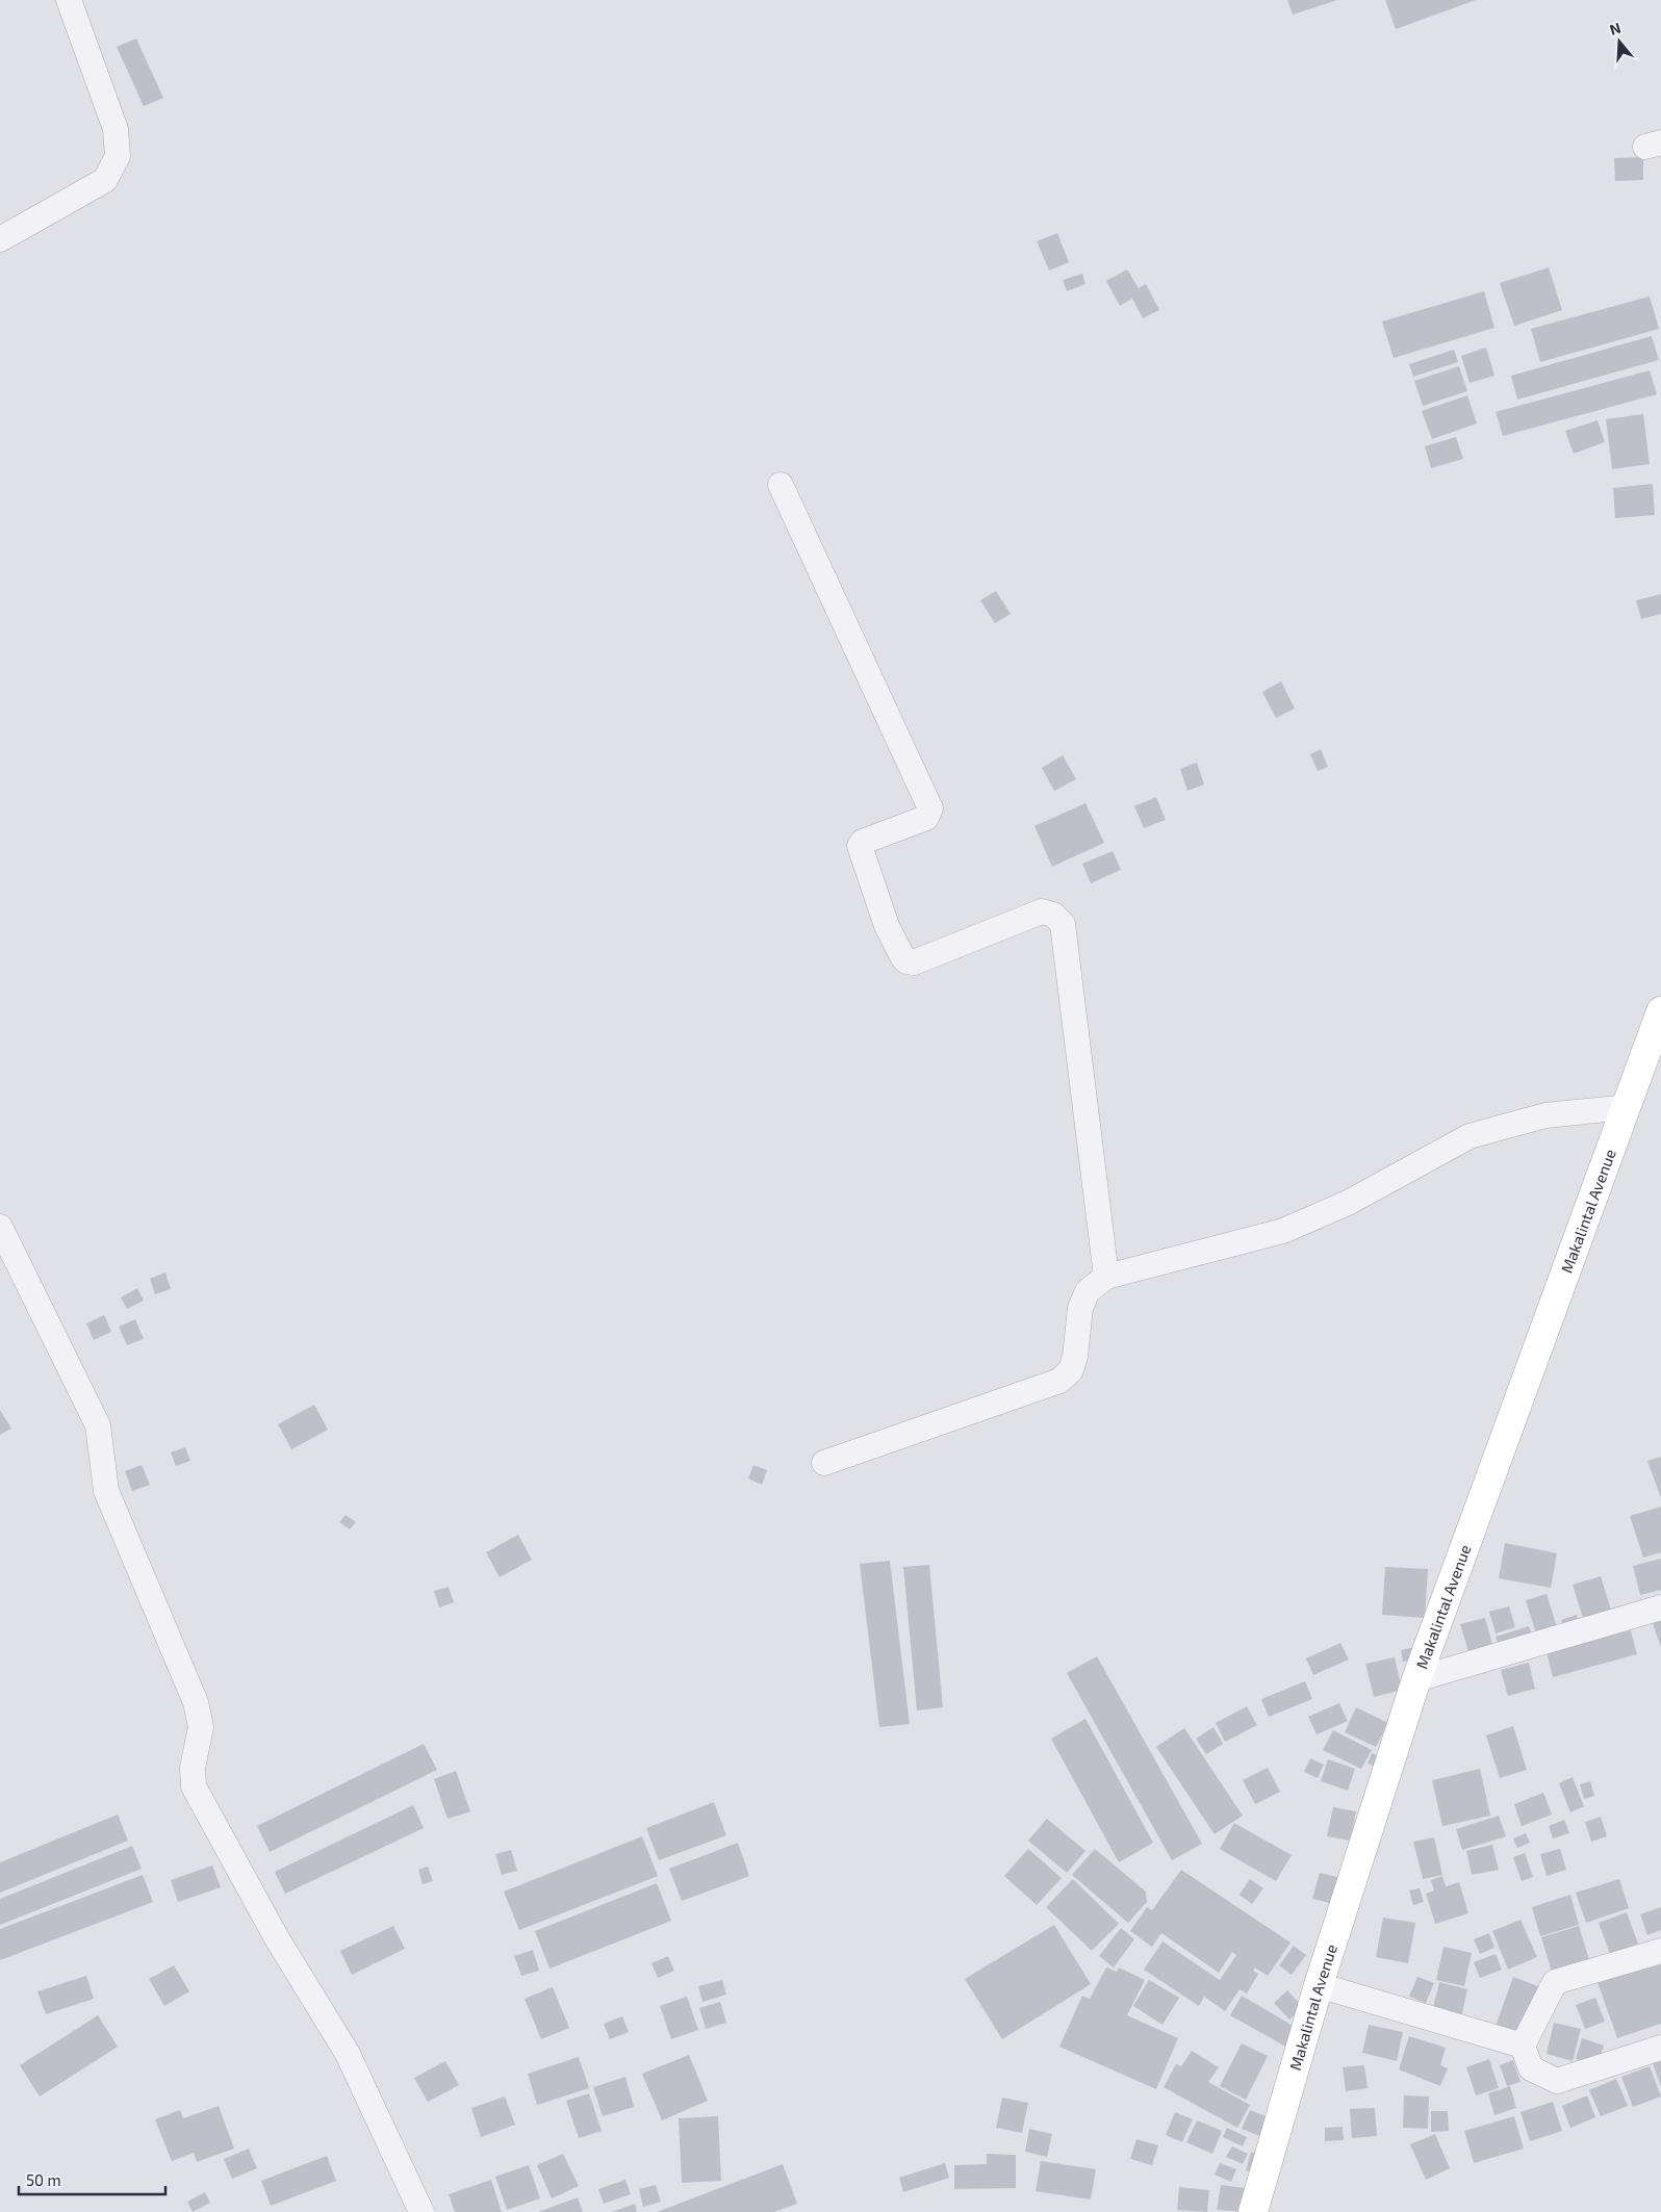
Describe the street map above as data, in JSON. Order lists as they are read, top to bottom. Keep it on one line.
{"streets":{"main road":["Makalintal Avenue"]},"scale_bar":"50 m","north":"top"}
